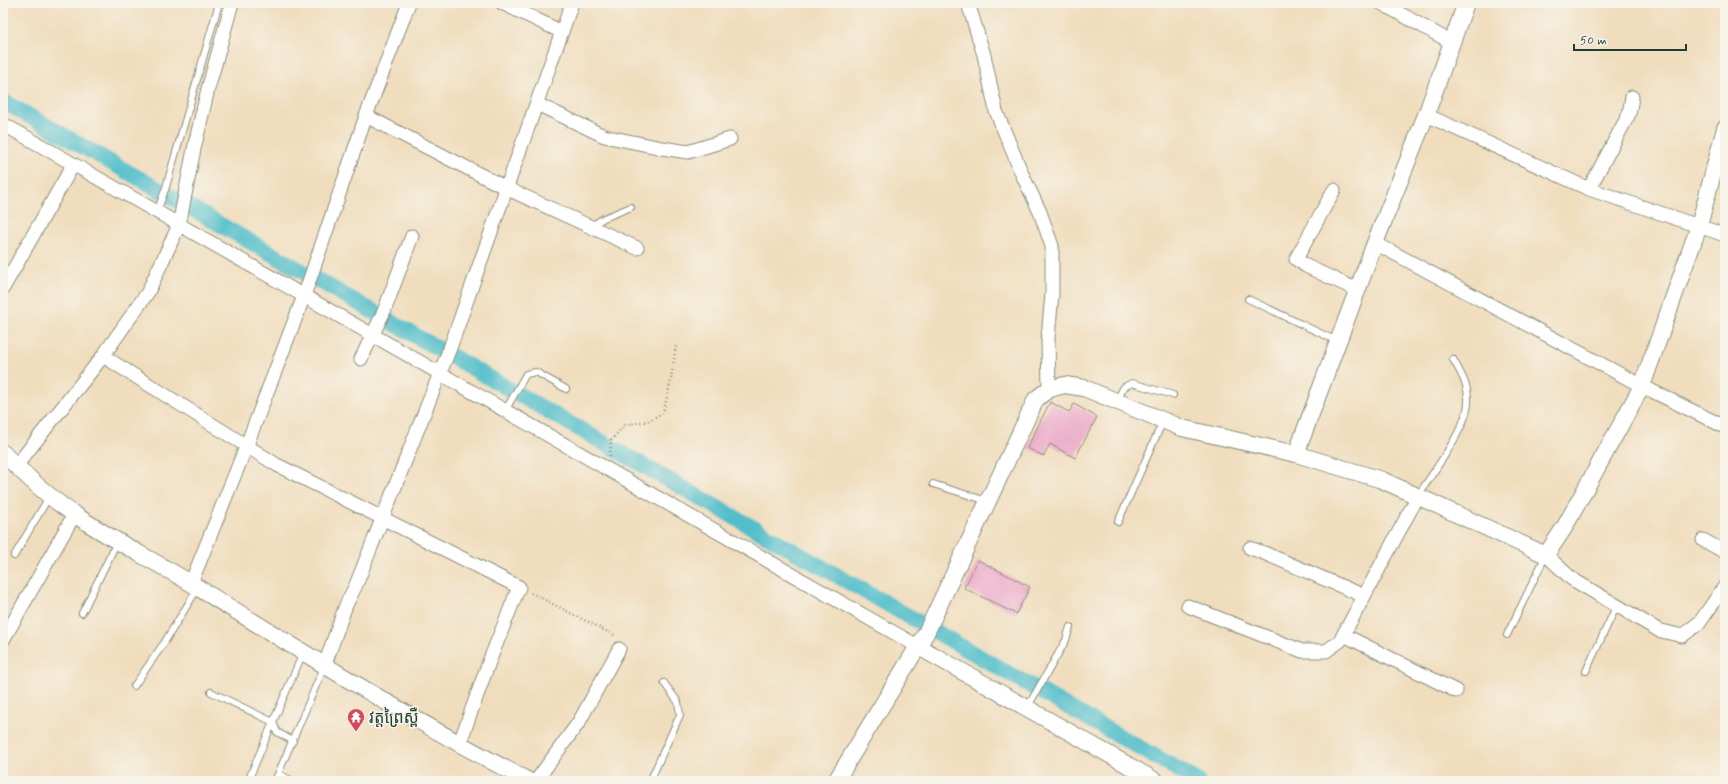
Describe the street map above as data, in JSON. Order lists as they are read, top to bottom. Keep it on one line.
{"places":{"temple":["វត្តព្រៃស្ពឺ"]},"scale_bar":"50 m"}
